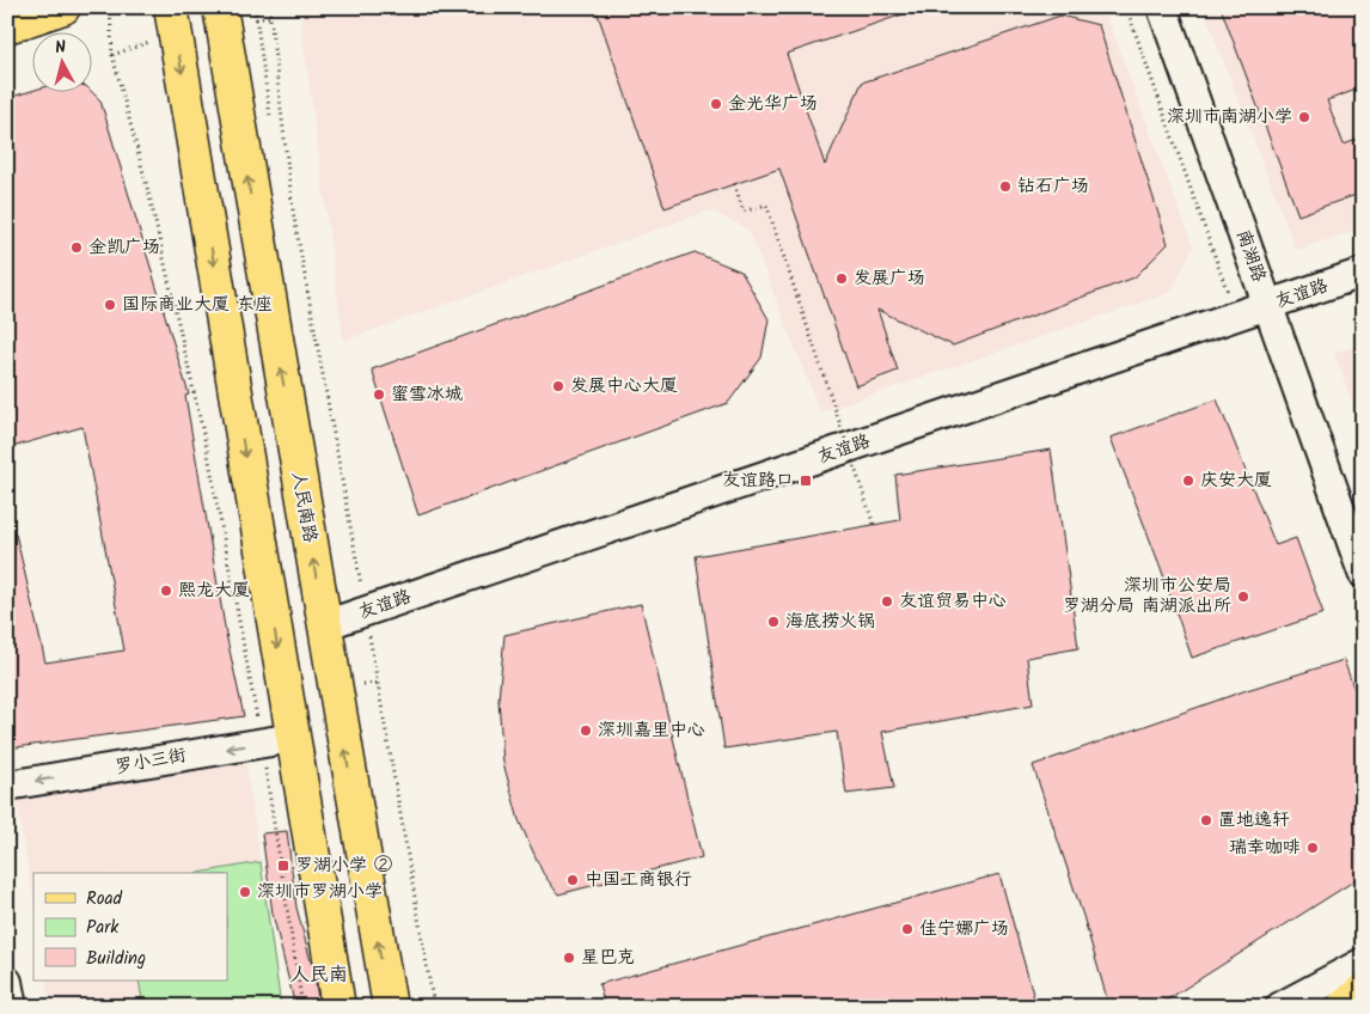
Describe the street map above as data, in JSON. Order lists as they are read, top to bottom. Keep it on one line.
{"streets":{"main road":["人民南路"],"street":["南湖路","友谊路","罗小三街"]},"crossings":[["南湖路","友谊路"],["友谊路","人民南路"]],"one_way":["罗小三街"],"districts":["人民南"],"places":{"other":["金光华广场","深圳市南湖小学","钻石广场","金凯广场","发展广场","国际商业大厦 东座","发展中心大厦","蜜雪冰城","庆安大厦","熙龙大厦","深圳市公安局 罗湖分局 南湖派出所","友谊贸易中心","海底捞火锅","深圳嘉里中心","置地逸轩","瑞幸咖啡","中国工商银行","深圳市罗湖小学","佳宁娜广场","星巴克"],"transit":["友谊路口","罗湖小学 ②"]},"legend":["Road","Park","Building"],"north":"top"}
